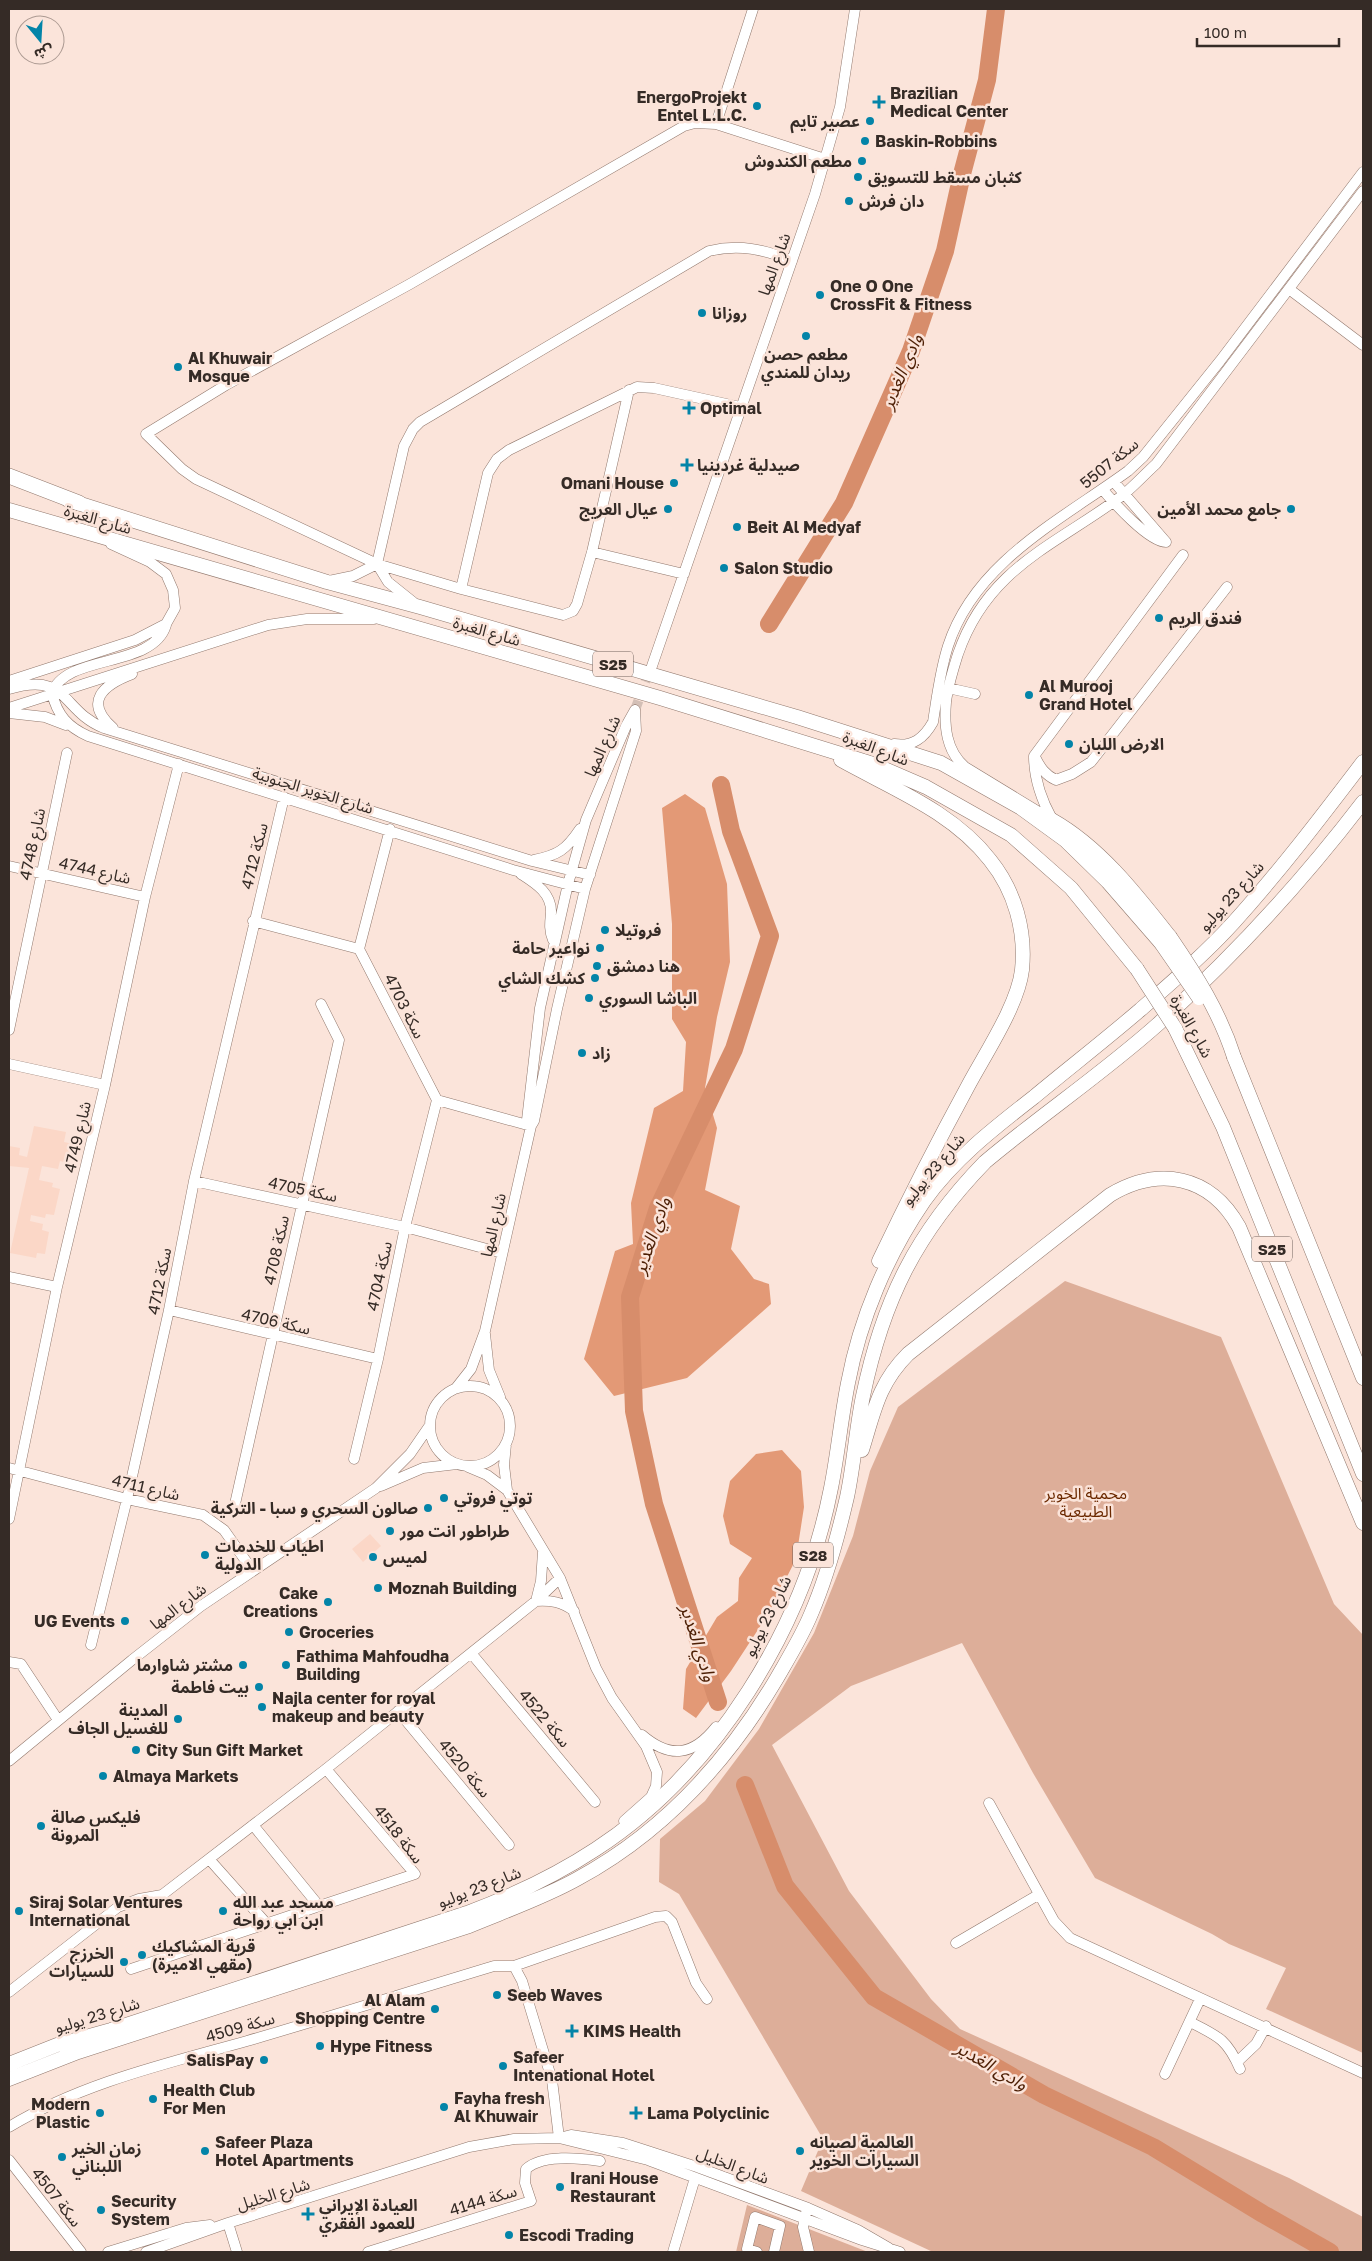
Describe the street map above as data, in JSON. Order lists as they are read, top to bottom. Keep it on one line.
{"streets":{"main road":["شارع الغبرة","S25","شارع 23 يوليو","S28"],"street":["شارع المها","سكة 5507","شارع الخوير الجنوبية","4748 شارع","سكة 4712","4744 شارع","4703 سكة","4749 شارع","4705 سكة","سكة 4708","سكة 4704","4706 سكة","4711 شارع","سكة 4522","سكة 4520","سكة 4518","سكة 4509","شارع الخليل","سكة 4507","سكة 4144"]},"crossings":[["شارع المها","شارع الخوير الجنوبية"],["شارع المها","4705 سكة"],["شارع المها","4711 شارع"],["سكة 5507","شارع الغبرة"],["شارع الخوير الجنوبية","سكة 4712"],["شارع الخوير الجنوبية","4749 شارع"],["4748 شارع","4744 شارع"],["سكة 4712","4705 سكة"],["سكة 4712","4706 سكة"],["سكة 4712","4711 شارع"],["4744 شارع","4749 شارع"],["4703 سكة","سكة 4704"],["4749 شارع","4711 شارع"],["4705 سكة","سكة 4708"],["4705 سكة","سكة 4704"],["سكة 4708","4706 سكة"],["سكة 4704","4706 سكة"]],"water":["وادي الغدير"],"parks":["محمية الخوير الطبيعية"],"places":{"health":["Brazilian Medical Center","Optimal","صيدلية غردينيا","KIMS Health","Lama Polyclinic","العيادة الإيراني للعمود الفقري"],"other":["EnergoProjekt Entel L.L.C.","عصير تايم","Baskin-Robbins","مطعم الكندوش","كثبان مسقط للتسويق","دان فرش","One O One CrossFit & Fitness","روزانا","مطعم حصن ريدان للمندي","Al Khuwair Mosque","Omani House","عيال العريج","جامع محمد الأمين","Beit Al Medyaf","Salon Studio","فندق الريم","Al Murooj Grand Hotel","الارض اللبان","فروتيلا","نواعير حامة","هنا دمشق","كشك الشاي","الباشا السوري","زاد","توتي فروتي","صالون السحري و سبا - التركية","طراطور انت مور","اطياب للخدمات الدولية","لميس","Moznah Building","Cake Creations","UG Events","Groceries","مشتر شاوارما","Fathima Mahfoudha Building","بيت فاطمة","Najla center for royal makeup and beauty","المدينة للغسيل الجاف","City Sun Gift Market","Almaya Markets","فليكس صالة المرونة","Siraj Solar Ventures International","مسجد عبد الله ابن ابي رواحة","قرية المشاكيك (مقهي الاميرة)","الخرزج للسيارات","Seeb Waves","Al Alam Shopping Centre","Hype Fitness","SalisPay","Safeer Intenational Hotel","Health Club For Men","Fayha fresh Al Khuwair","Modern Plastic","Safeer Plaza Hotel Apartments","العالمية لصيانه السيارات الخوير","زمان الخير اللبناني","Irani House Restaurant","Security System","Escodi Trading"]},"scale_bar":"100 m","north":"bottom"}
